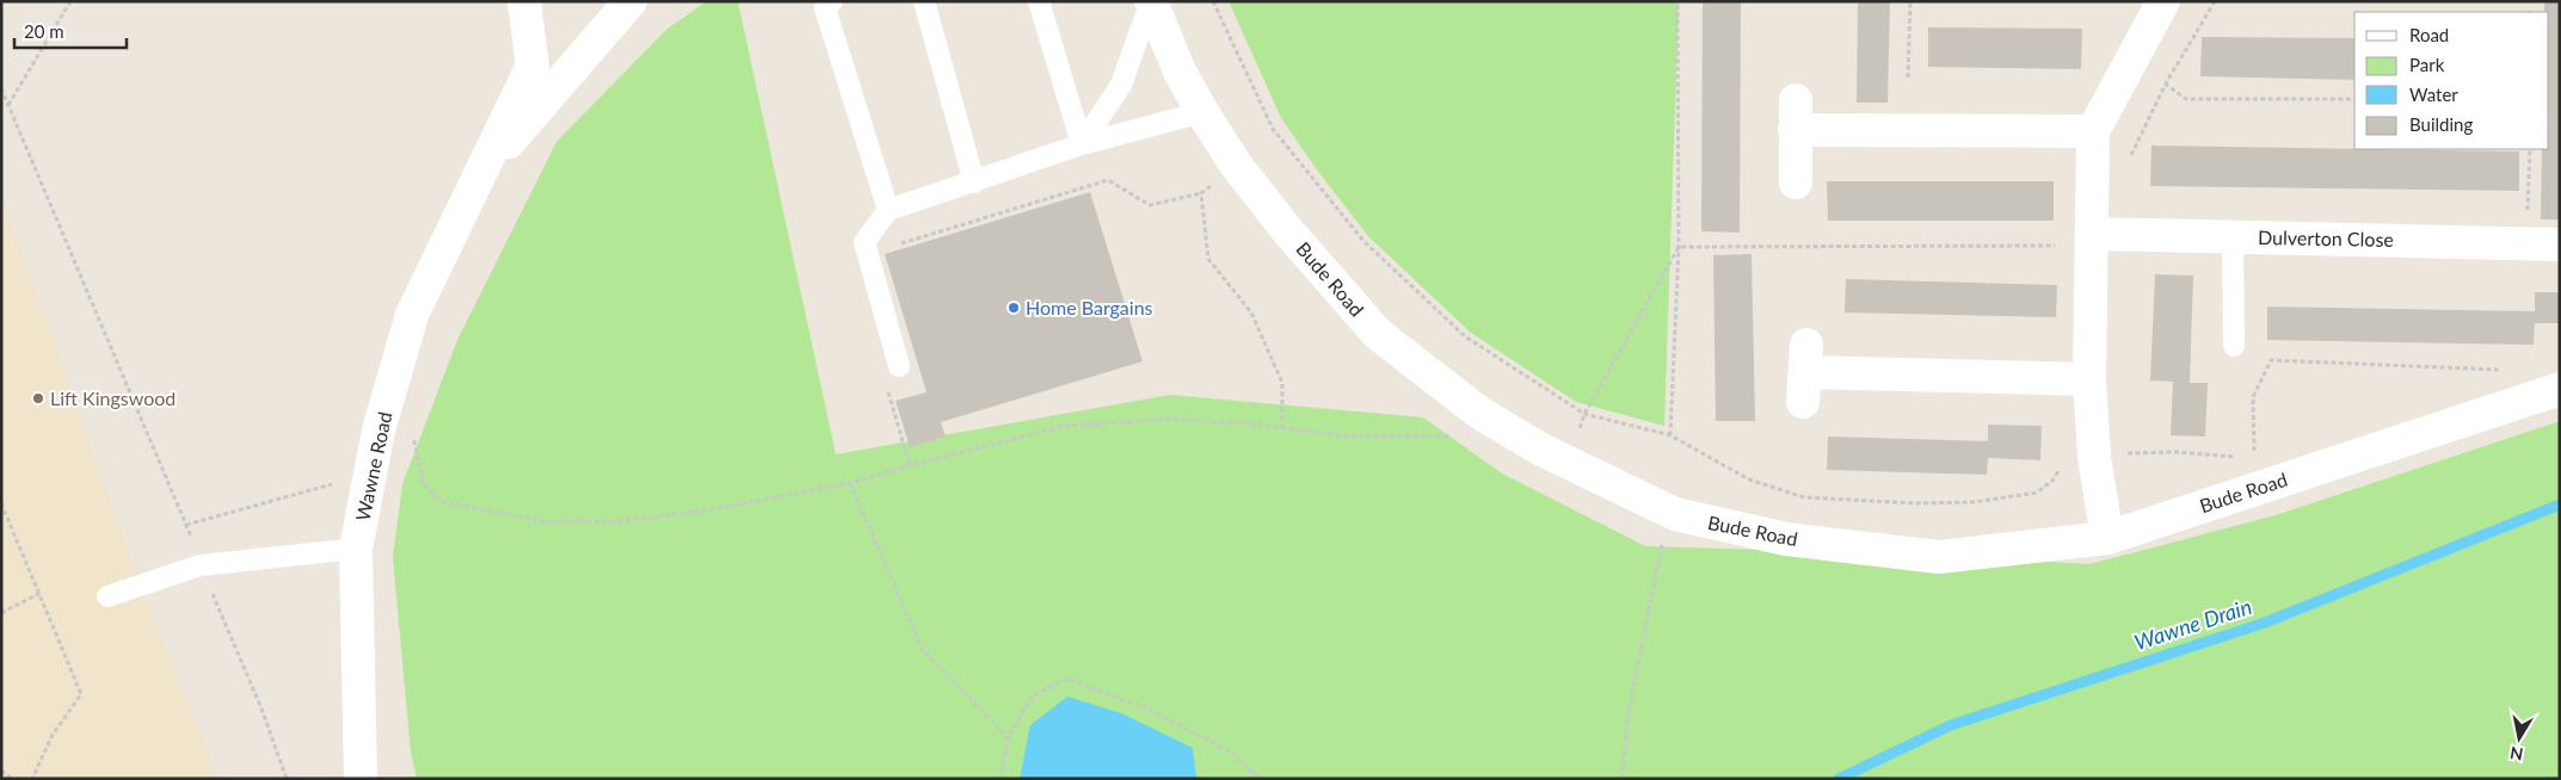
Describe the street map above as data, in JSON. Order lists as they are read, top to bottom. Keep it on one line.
{"streets":{"street":["Dulverton Close","Bude Road","Wawne Road"]},"water":["Wawne Drain"],"places":["Home Bargains","Lift Kingswood"],"legend":["Road","Park","Water","Building"],"scale_bar":"20 m","north":"bottom"}
